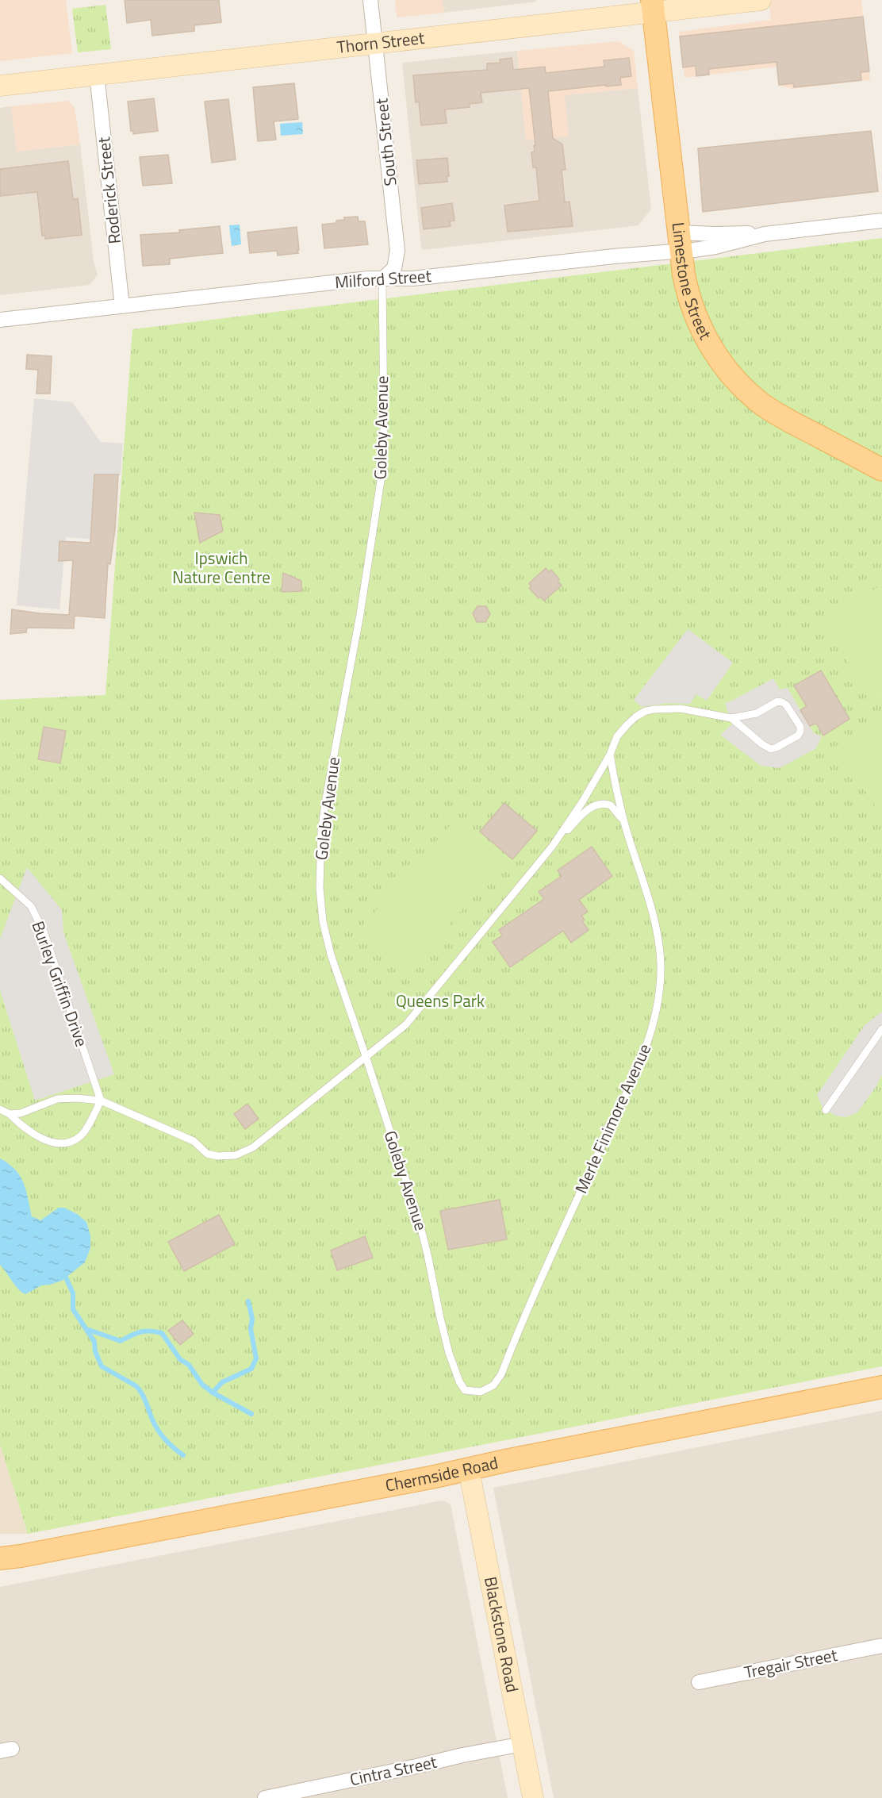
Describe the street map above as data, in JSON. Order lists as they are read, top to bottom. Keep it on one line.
{"streets":{"main road":["Thorn Street","Limestone Street","Chermside Road","Blackstone Road"],"street":["South Street","Roderick Street","Milford Street","Tregair Street","Cintra Street"],"lane":["Goleby Avenue","Burley Griffin Drive","Merle Finimore Avenue"]},"crossings":[["Thorn Street","South Street"],["Thorn Street","Roderick Street"],["Thorn Street","Limestone Street"],["South Street","Milford Street"],["South Street","Goleby Avenue"],["Roderick Street","Milford Street"],["Milford Street","Limestone Street"],["Milford Street","Goleby Avenue"],["Goleby Avenue","Merle Finimore Avenue"],["Burley Griffin Drive","Merle Finimore Avenue"],["Chermside Road","Blackstone Road"],["Blackstone Road","Cintra Street"]],"parks":["Ipswich Nature Centre","Queens Park"]}
